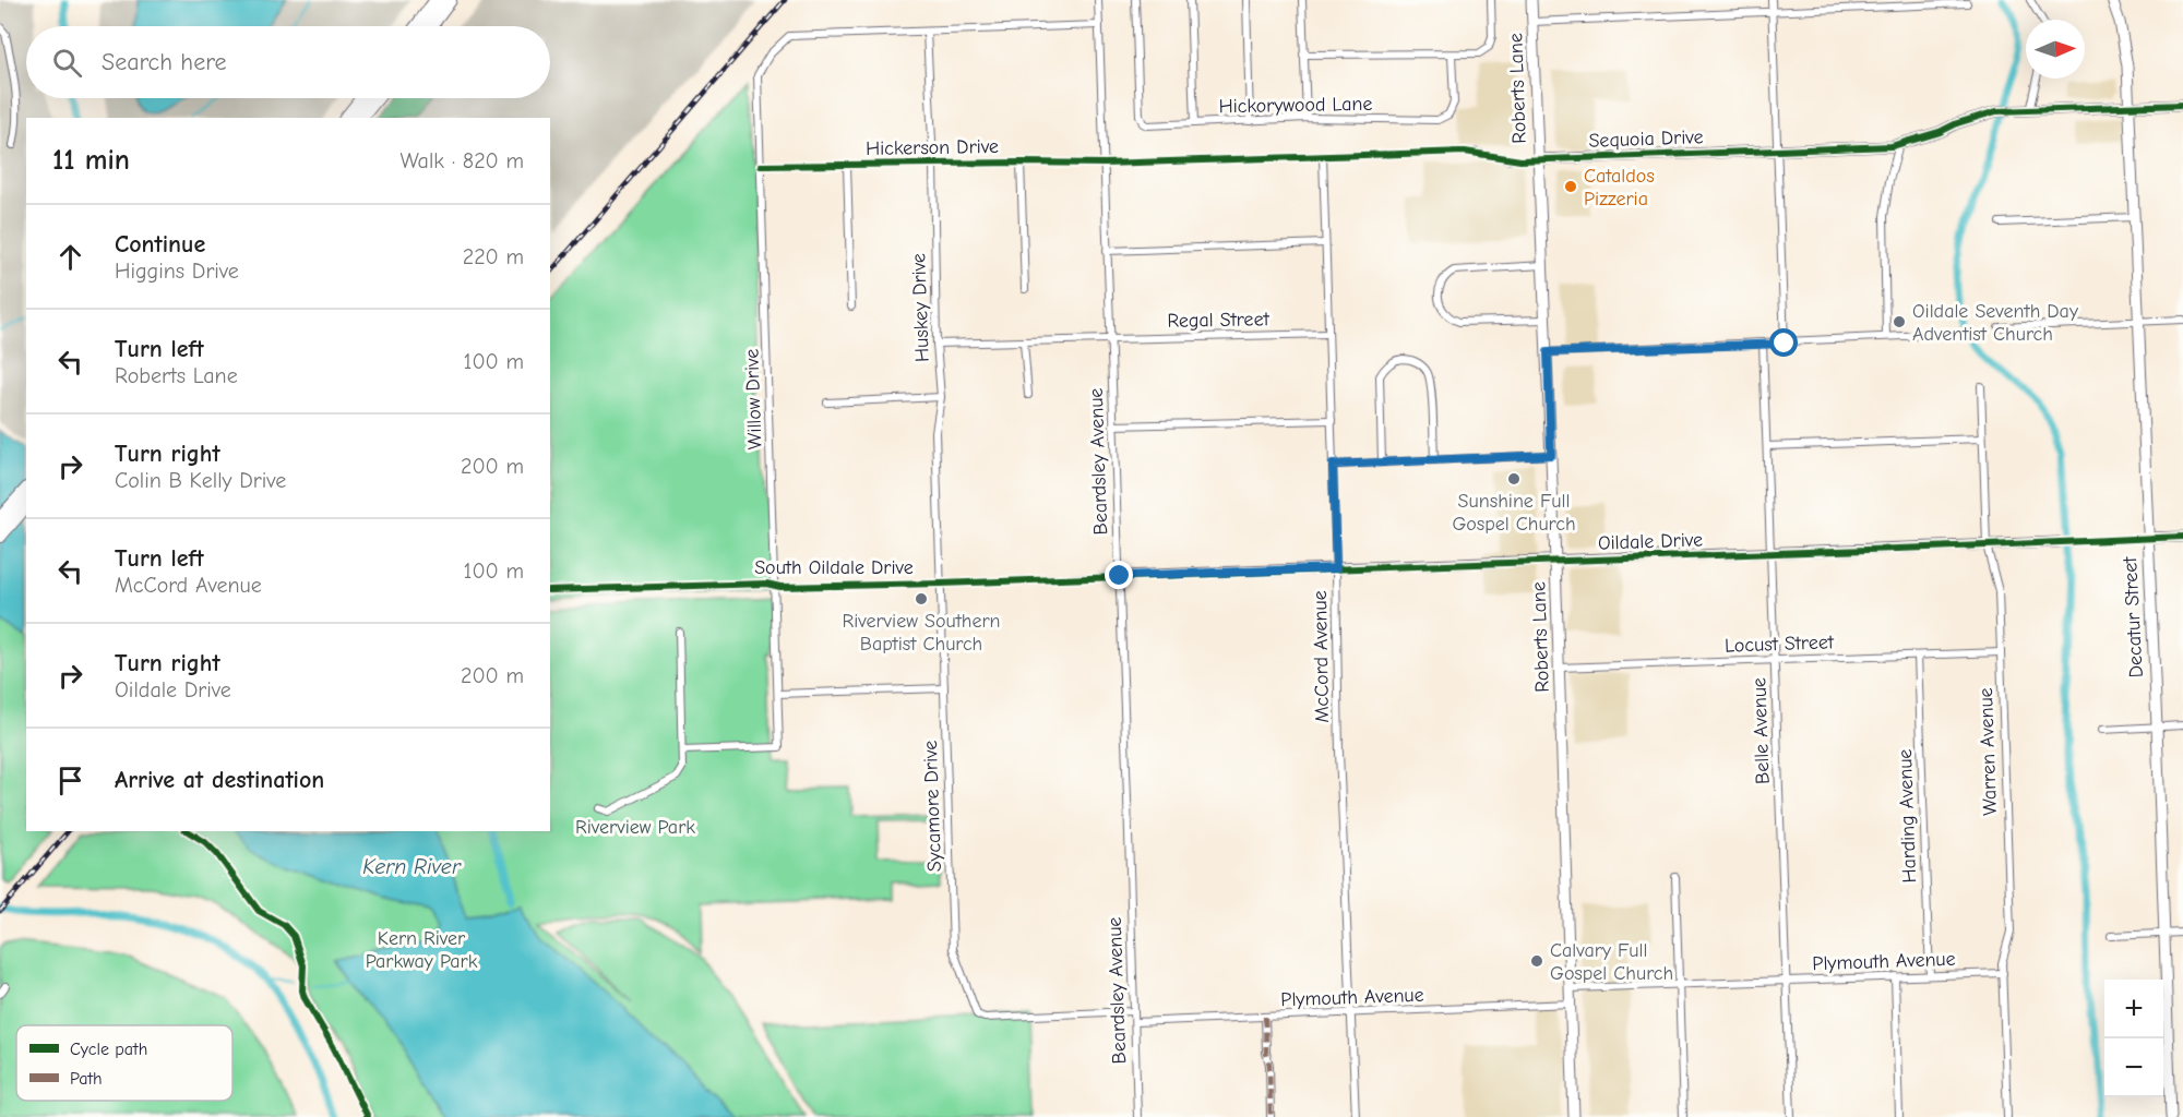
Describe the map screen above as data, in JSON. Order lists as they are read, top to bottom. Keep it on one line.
{"streets":{"street":["Roberts Lane","Hickorywood Lane","Sequoia Drive","Hickerson Drive","Huskey Drive","Regal Street","Willow Drive","Beardsley Avenue","Oildale Drive","South Oildale Drive","Decatur Street","Locust Street","McCord Avenue","Belle Avenue","Warren Avenue","Sycamore Drive","Harding Avenue","Plymouth Avenue"]},"crossings":[["Roberts Lane","Sequoia Drive"],["Roberts Lane","Oildale Drive"],["Roberts Lane","Locust Street"],["Roberts Lane","Plymouth Avenue"],["Sequoia Drive","Hickerson Drive"],["Sequoia Drive","Beardsley Avenue"],["Sequoia Drive","Decatur Street"],["Sequoia Drive","McCord Avenue"],["Hickerson Drive","Huskey Drive"],["Hickerson Drive","Willow Drive"],["Hickerson Drive","Beardsley Avenue"],["Huskey Drive","Regal Street"],["Huskey Drive","Willow Drive"],["Huskey Drive","South Oildale Drive"],["Huskey Drive","Sycamore Drive"],["Regal Street","Beardsley Avenue"],["Regal Street","McCord Avenue"],["Willow Drive","South Oildale Drive"],["Beardsley Avenue","Oildale Drive"],["Beardsley Avenue","South Oildale Drive"],["Beardsley Avenue","Sycamore Drive"],["Beardsley Avenue","Plymouth Avenue"],["Oildale Drive","South Oildale Drive"],["Oildale Drive","Decatur Street"],["Oildale Drive","McCord Avenue"],["Oildale Drive","Belle Avenue"],["Oildale Drive","Warren Avenue"],["South Oildale Drive","Sycamore Drive"],["Locust Street","Belle Avenue"],["Locust Street","Warren Avenue"],["Locust Street","Harding Avenue"],["McCord Avenue","Plymouth Avenue"],["Belle Avenue","Plymouth Avenue"],["Warren Avenue","Plymouth Avenue"],["Harding Avenue","Plymouth Avenue"]],"water":["Kern River"],"parks":["Riverview Park","Kern River Parkway Park"],"places":["Cataldos Pizzeria","Oildale Seventh Day Adventist Church","Sunshine Full Gospel Church","Riverview Southern Baptist Church","Calvary Full Gospel Church"],"legend":["Cycle path","Path"],"north":"right","page":{"search":"Search here","heading":["11 min","Walk · 820 m"],"list":[["Continue","Higgins Drive","220 m"],["Turn left","Roberts Lane","100 m"],["Turn right","Colin B Kelly Drive","200 m"],["Turn left","McCord Avenue","100 m"],["Turn right","Oildale Drive","200 m"],"Arrive at destination"],"map_buttons":["+","−"]}}
